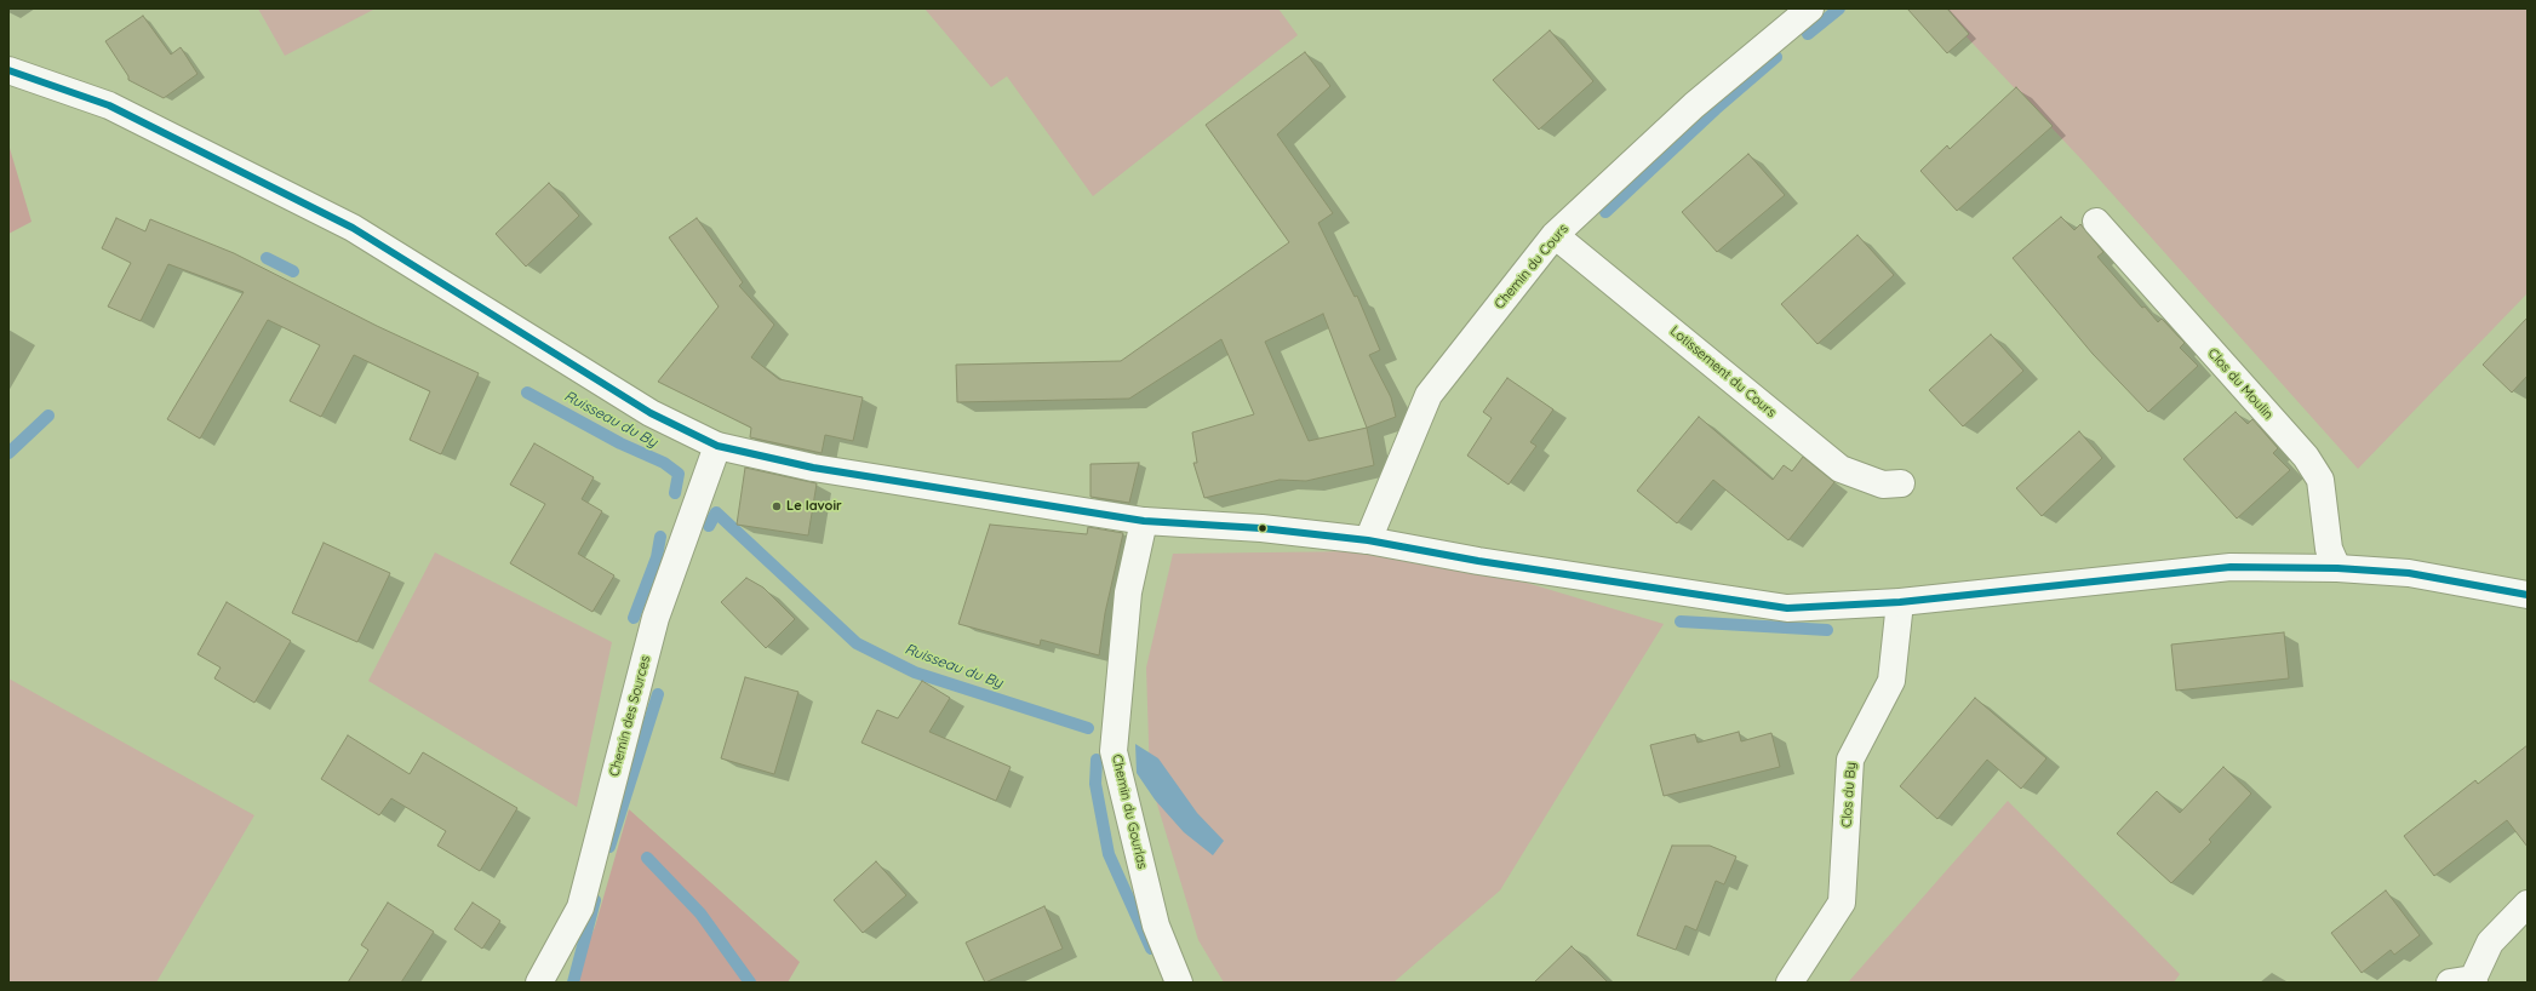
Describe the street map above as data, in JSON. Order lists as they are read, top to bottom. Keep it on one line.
{"streets":{"street":["Chemin du Cours","Lotissement du Cours","Clos du Moulin","Chemin des Sources","Clos du By","Chemin du Gourlas"]},"crossings":[["Chemin du Cours","Lotissement du Cours"]],"water":["Ruisseau du By"],"places":["Le lavoir"]}
